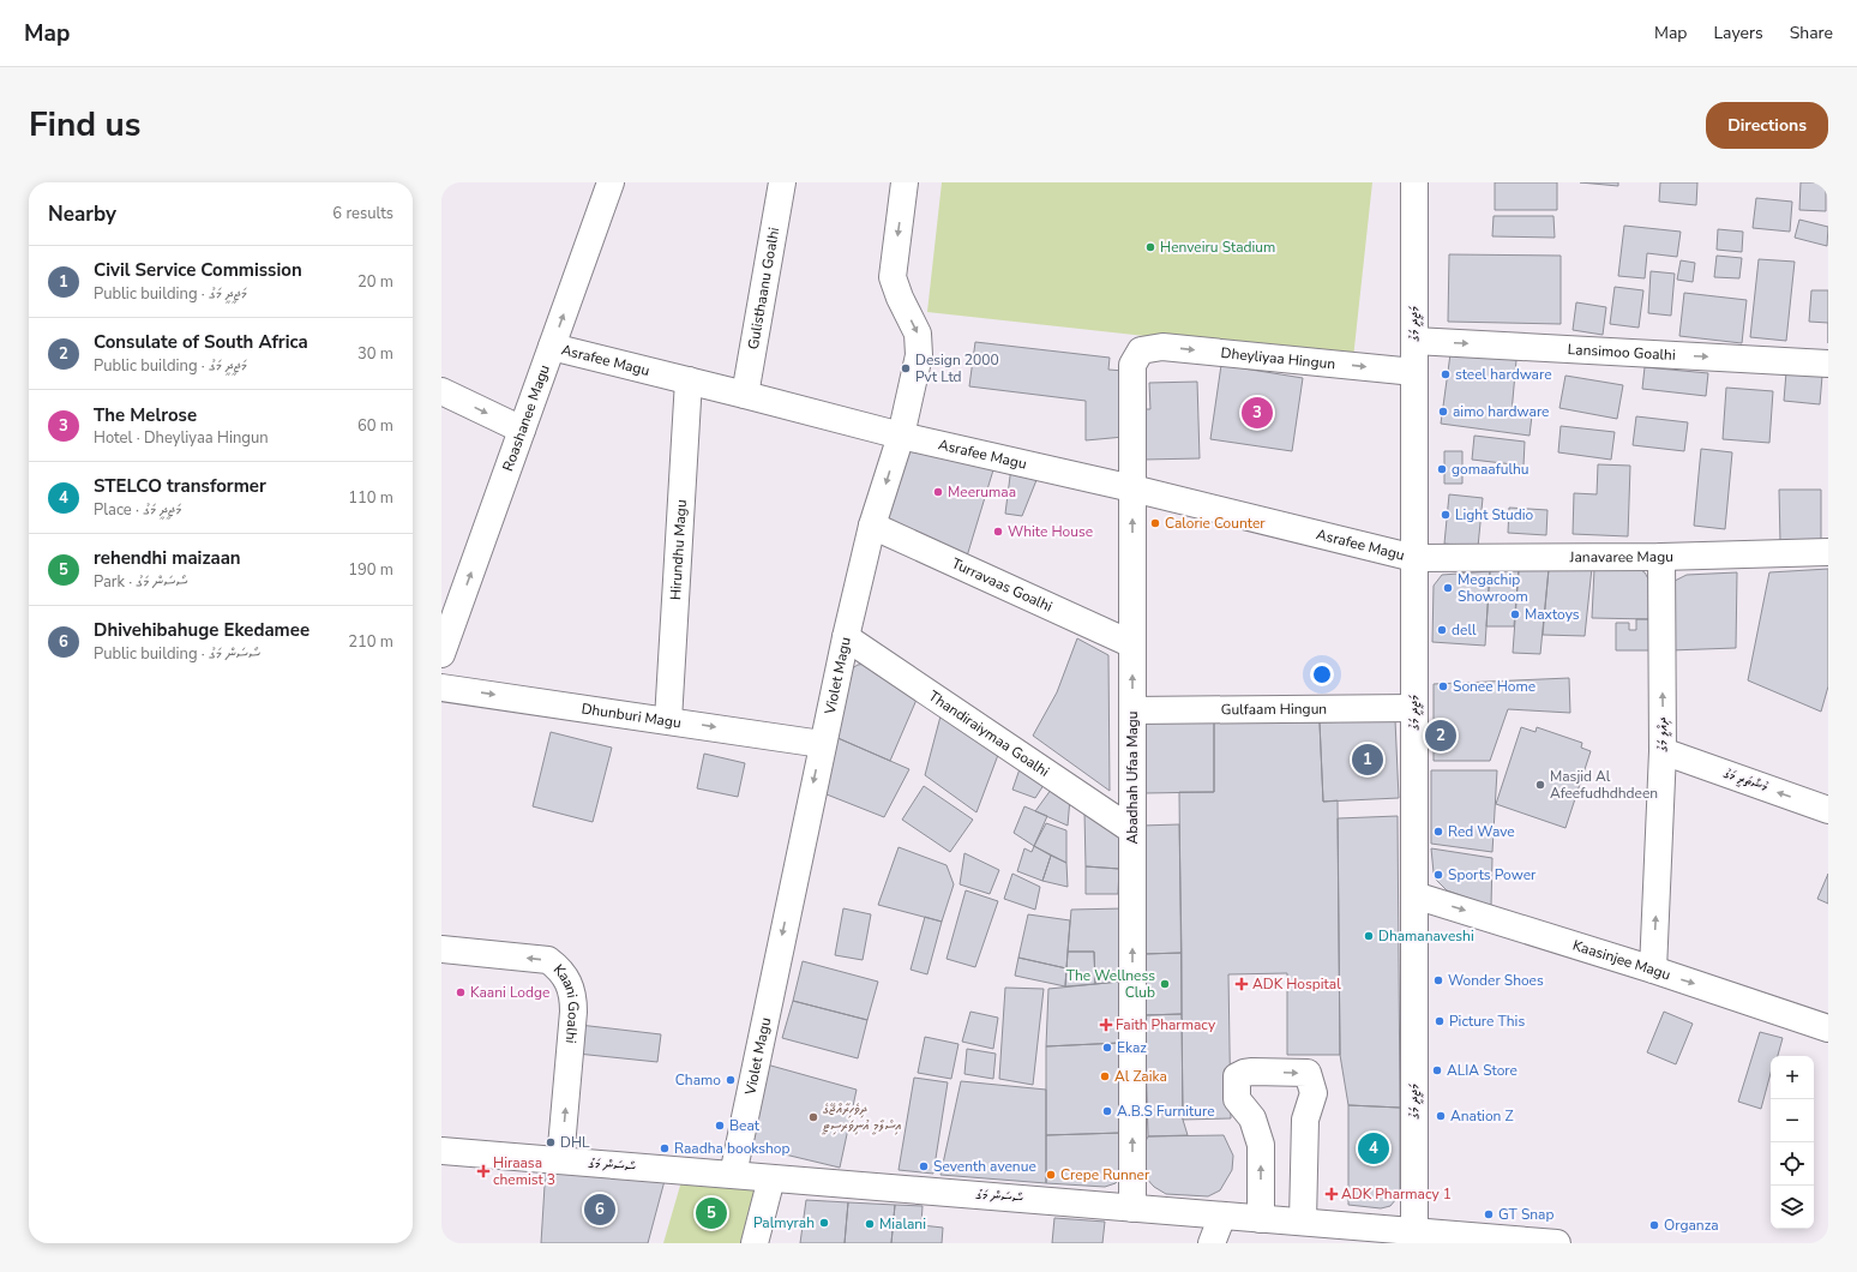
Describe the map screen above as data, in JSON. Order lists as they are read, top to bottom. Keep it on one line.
{"streets":{"street":["Gulisthaanu Goalhi","މަޖީދީ މަގު","Lansimoo Goalhi","Dheyliyaa Hingun","Asrafee Magu","Roashanee Magu","Hirundhu Magu","Janavaree Magu","Turravaas Goalhi","Violet Magu","Gulfaam Hingun","Dhunburi Magu","Thandiraiymaa Goalhi","ދިއްލީ މަގު","Abadhah Ufaa Magu","މުޝްތަރީ މަގު","Kaasinjee Magu","Kaani Goalhi","ސޯސަން މަގު"]},"crossings":[["Gulisthaanu Goalhi","Asrafee Magu"],["މަޖީދީ މަގު","Lansimoo Goalhi"],["މަޖީދީ މަގު","Dheyliyaa Hingun"],["މަޖީދީ މަގު","Asrafee Magu"],["މަޖީދީ މަގު","Janavaree Magu"],["މަޖީދީ މަގު","Gulfaam Hingun"],["މަޖީދީ މަގު","Kaasinjee Magu"],["މަޖީދީ މަގު","ސޯސަން މަގު"],["Dheyliyaa Hingun","Abadhah Ufaa Magu"],["Asrafee Magu","Roashanee Magu"],["Asrafee Magu","Hirundhu Magu"],["Asrafee Magu","Janavaree Magu"],["Asrafee Magu","Violet Magu"],["Asrafee Magu","Abadhah Ufaa Magu"],["Hirundhu Magu","Dhunburi Magu"],["Janavaree Magu","ދިއްލީ މަގު"],["Turravaas Goalhi","Violet Magu"],["Turravaas Goalhi","Abadhah Ufaa Magu"],["Violet Magu","Dhunburi Magu"],["Violet Magu","Thandiraiymaa Goalhi"],["Violet Magu","ސޯސަން މަގު"],["Gulfaam Hingun","Abadhah Ufaa Magu"],["Thandiraiymaa Goalhi","Abadhah Ufaa Magu"],["ދިއްލީ މަގު","މުޝްތަރީ މަގު"],["ދިއްލީ މަގު","Kaasinjee Magu"],["Abadhah Ufaa Magu","ސޯސަން މަގު"],["Kaani Goalhi","ސޯސަން މަގު"]],"one_way":["Lansimoo Goalhi","Dheyliyaa Hingun","Roashanee Magu","Violet Magu","Dhunburi Magu","ދިއްލީ މަގު","Abadhah Ufaa Magu","މުޝްތަރީ މަގު","Kaasinjee Magu"],"places":{"other":["Henveiru Stadium","Design 2000 Pvt Ltd","steel hardware","aimo hardware","gomaafulhu","Meerumaa","Light Studio","Calorie Counter","White House","Megachip Showroom","Maxtoys","dell","Sonee Home","Masjid Al Afeefudhdhdeen","Red Wave","Sports Power","Dhamanaveshi","Wonder Shoes","The Wellness Club","Kaani Lodge","Picture This","Ekaz","ALIA Store","Al Zaika","Chamo","A.B.S Furniture","Anation Z","ދިވެހިރާއްޖޭގެ އިސްލާމީ އުނިވަރސިޓީ","Beat","DHL","Raadha bookshop","Seventh avenue","Crepe Runner","GT Snap","Palmyrah","Mialani","Organza"],"health":["ADK Hospital","Faith Pharmacy","Hiraasa chemist 3","ADK Pharmacy 1"]},"page":{"header":"Map","nav":["Map","Layers","Share"],"title":"Find us","buttons":"Directions","heading":["Nearby","6 results"],"list":[{"mark":"1","name":"Civil Service Commission","note":"Public building · މަޖީދީ މަގު","value":"20 m"},{"mark":"2","name":"Consulate of South Africa","note":"Public building · މަޖީދީ މަގު","value":"30 m"},{"mark":"3","name":"The Melrose","note":"Hotel · Dheyliyaa Hingun","value":"60 m"},{"mark":"4","name":"STELCO transformer","note":"Place · މަޖީދީ މަގު","value":"110 m"},{"mark":"5","name":"rehendhi maizaan","note":"Park · ސޯސަން މަގު","value":"190 m"},{"mark":"6","name":"Dhivehibahuge Ekedamee","note":"Public building · ސޯސަން މަގު","value":"210 m"}],"pins":["3","2","1","4","6","5"],"map_buttons":["+","−"]}}
